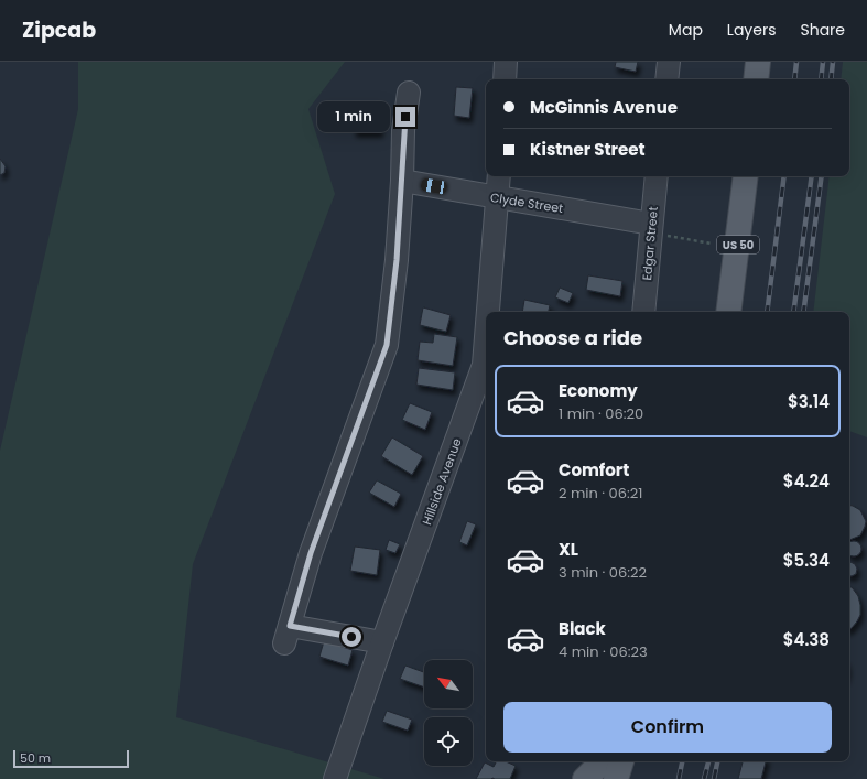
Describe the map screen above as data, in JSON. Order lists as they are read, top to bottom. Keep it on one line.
{"streets":{"main road":["US 50"],"street":["Clyde Street","Edgar Street","Hillside Avenue"]},"crossings":[["Clyde Street","Edgar Street"],["Clyde Street","Hillside Avenue"]],"scale_bar":"50 m","north":"top left","page":{"header":"Zipcab","nav":["Map","Layers","Share"],"banner":["McGinnis Avenue","Kistner Street"],"bubble":"1 min","heading":"Choose a ride","list":[{"name":"Economy","note":"1 min · 06:20","value":"$3.14"},{"name":"Comfort","note":"2 min · 06:21","value":"$4.24"},{"name":"XL","note":"3 min · 06:22","value":"$5.34"},{"name":"Black","note":"4 min · 06:23","value":"$4.38"}],"buttons":"Confirm","scale":"50 m"}}
